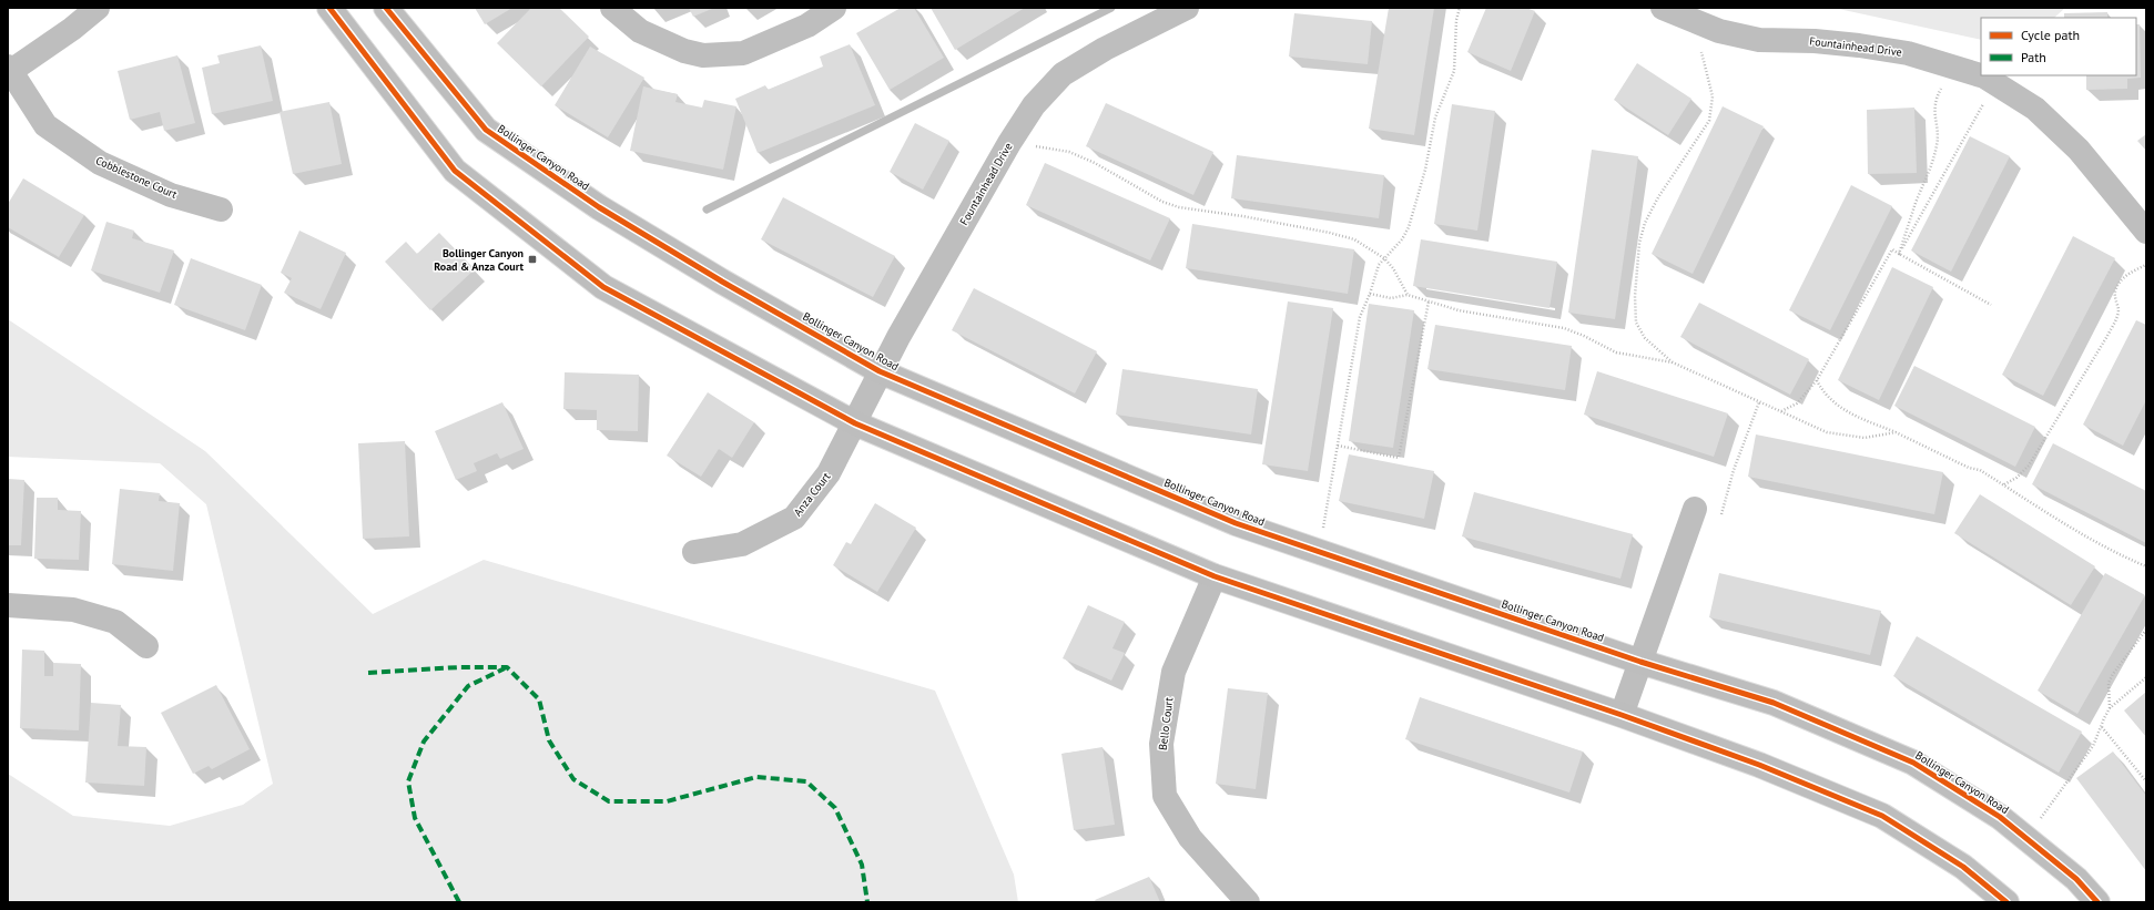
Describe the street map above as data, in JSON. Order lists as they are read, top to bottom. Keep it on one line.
{"streets":{"main road":["Bollinger Canyon Road"],"street":["Fountainhead Drive","Cobblestone Court","Anza Court","Bello Court"]},"crossings":[["Fountainhead Drive","Bollinger Canyon Road"],["Fountainhead Drive","Anza Court"]],"places":{"transit":["Bollinger Canyon Road & Anza Court"]},"legend":["Cycle path","Path"]}
